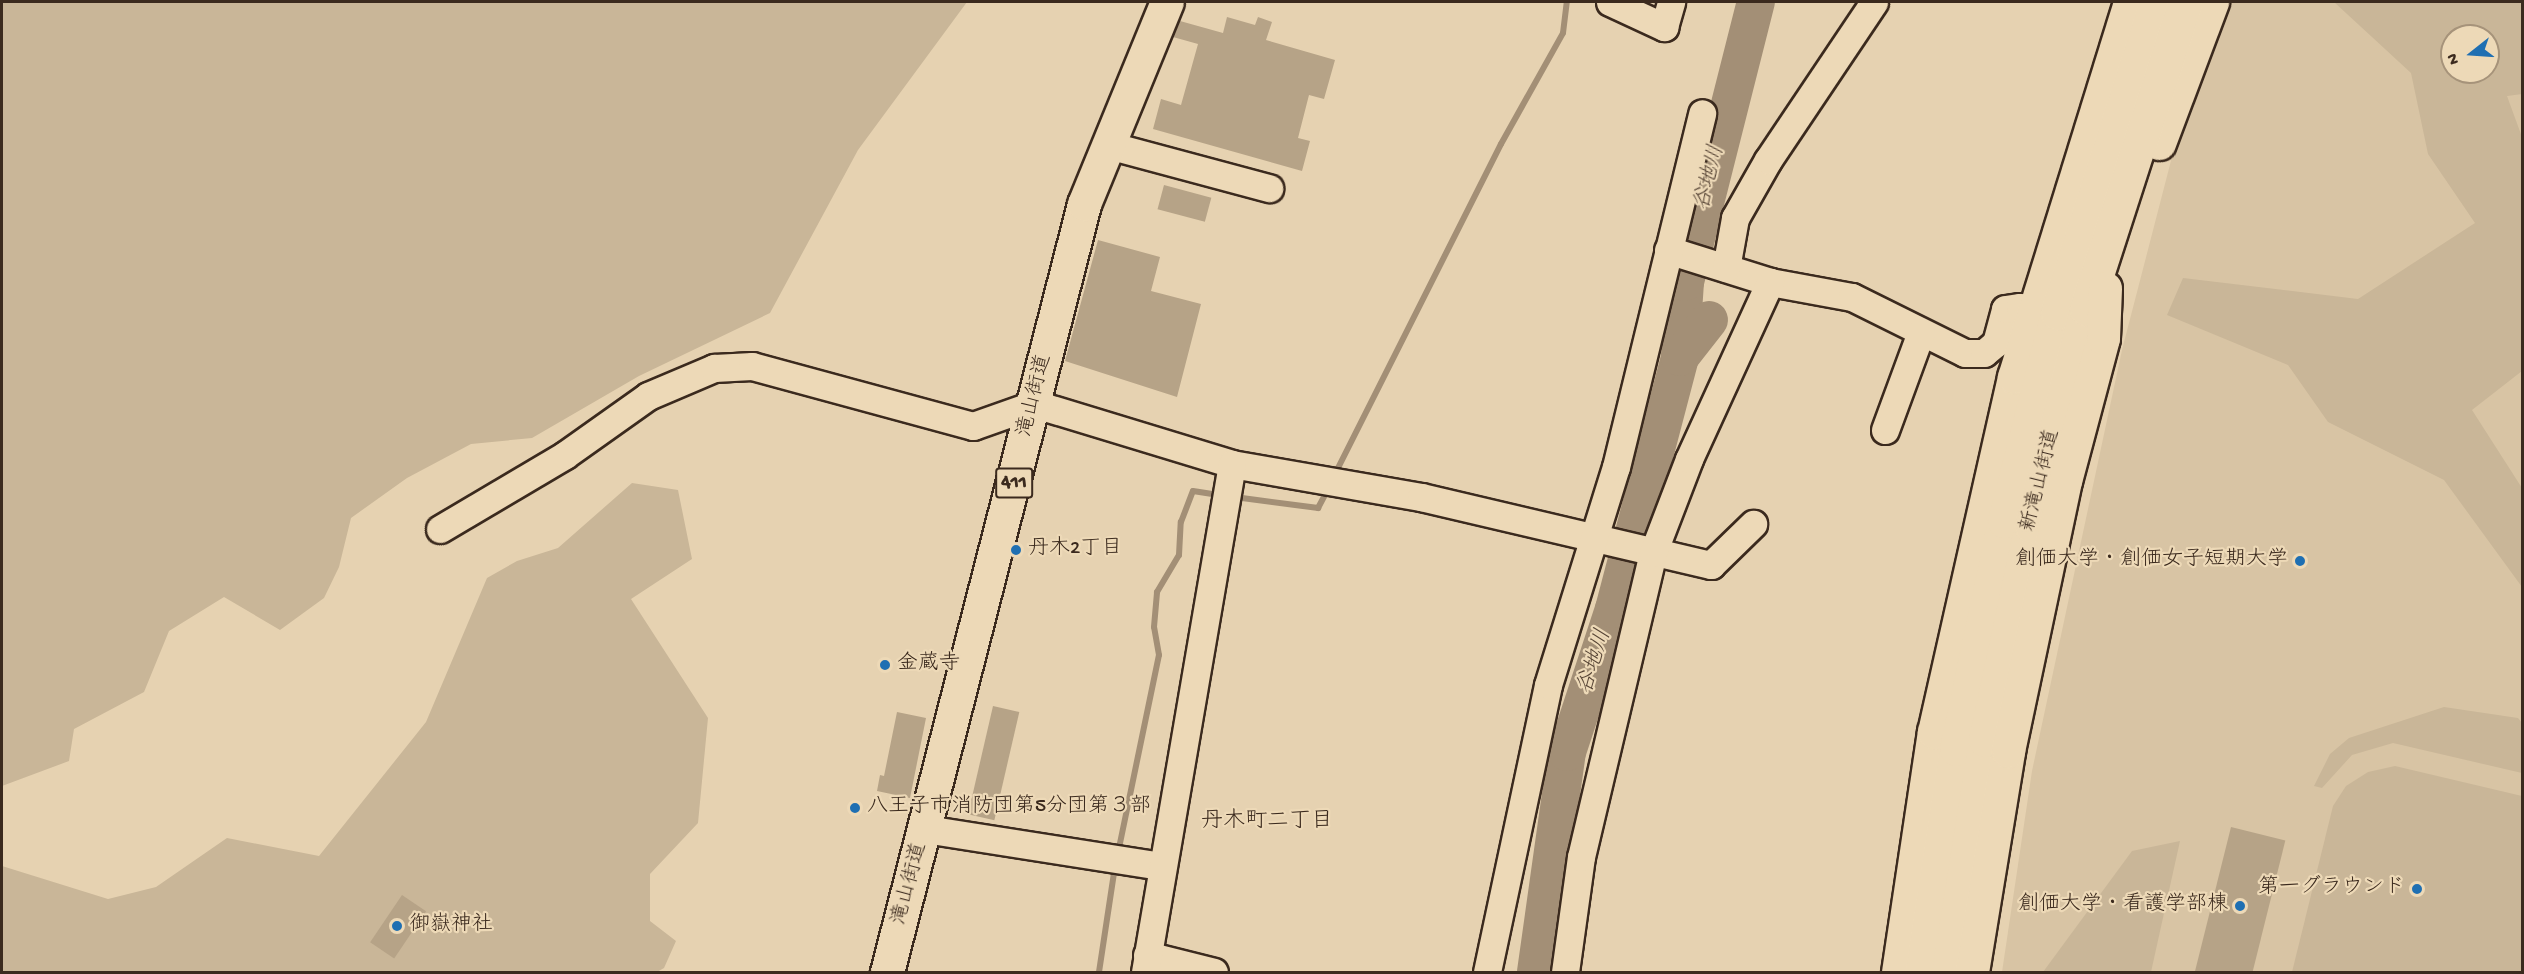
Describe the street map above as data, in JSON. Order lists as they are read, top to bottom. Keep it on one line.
{"streets":{"main road":["滝山街道","新滝山街道","411"]},"districts":["丹木町二丁目"],"water":["谷地川"],"places":["丹木2丁目","創価大学・創価女子短期大学","金蔵寺","八王子市消防団第5分団第３部","第一グラウンド","創価大学・看護学部棟","御嶽神社"],"north":"left"}
